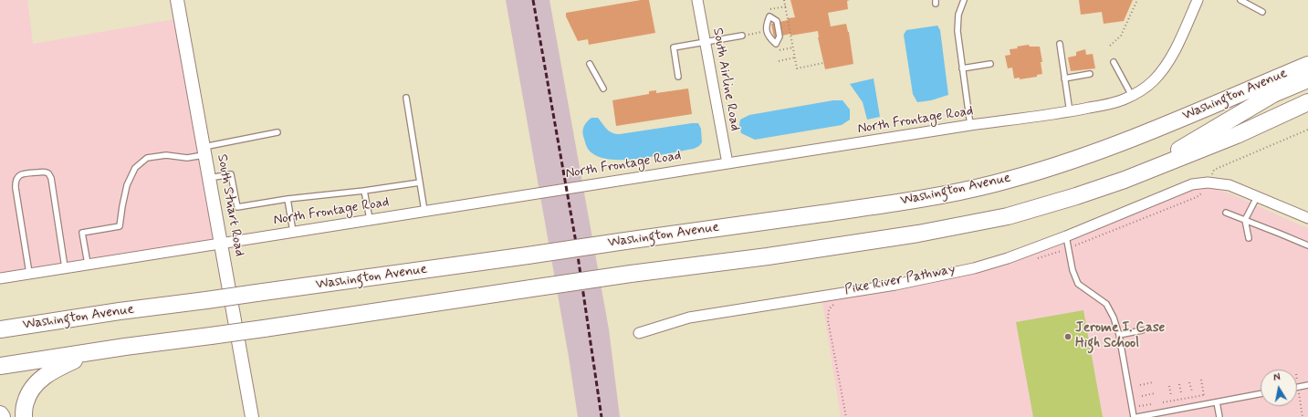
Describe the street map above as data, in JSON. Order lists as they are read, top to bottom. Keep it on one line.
{"streets":{"main road":["Washington Avenue"],"street":["South Airline Road","North Frontage Road","South Stuart Road"],"path":["Pike River Pathway"]},"crossings":[["South Airline Road","North Frontage Road"],["North Frontage Road","South Stuart Road"]],"places":["Jerome I. Case High School"],"north":"top"}
